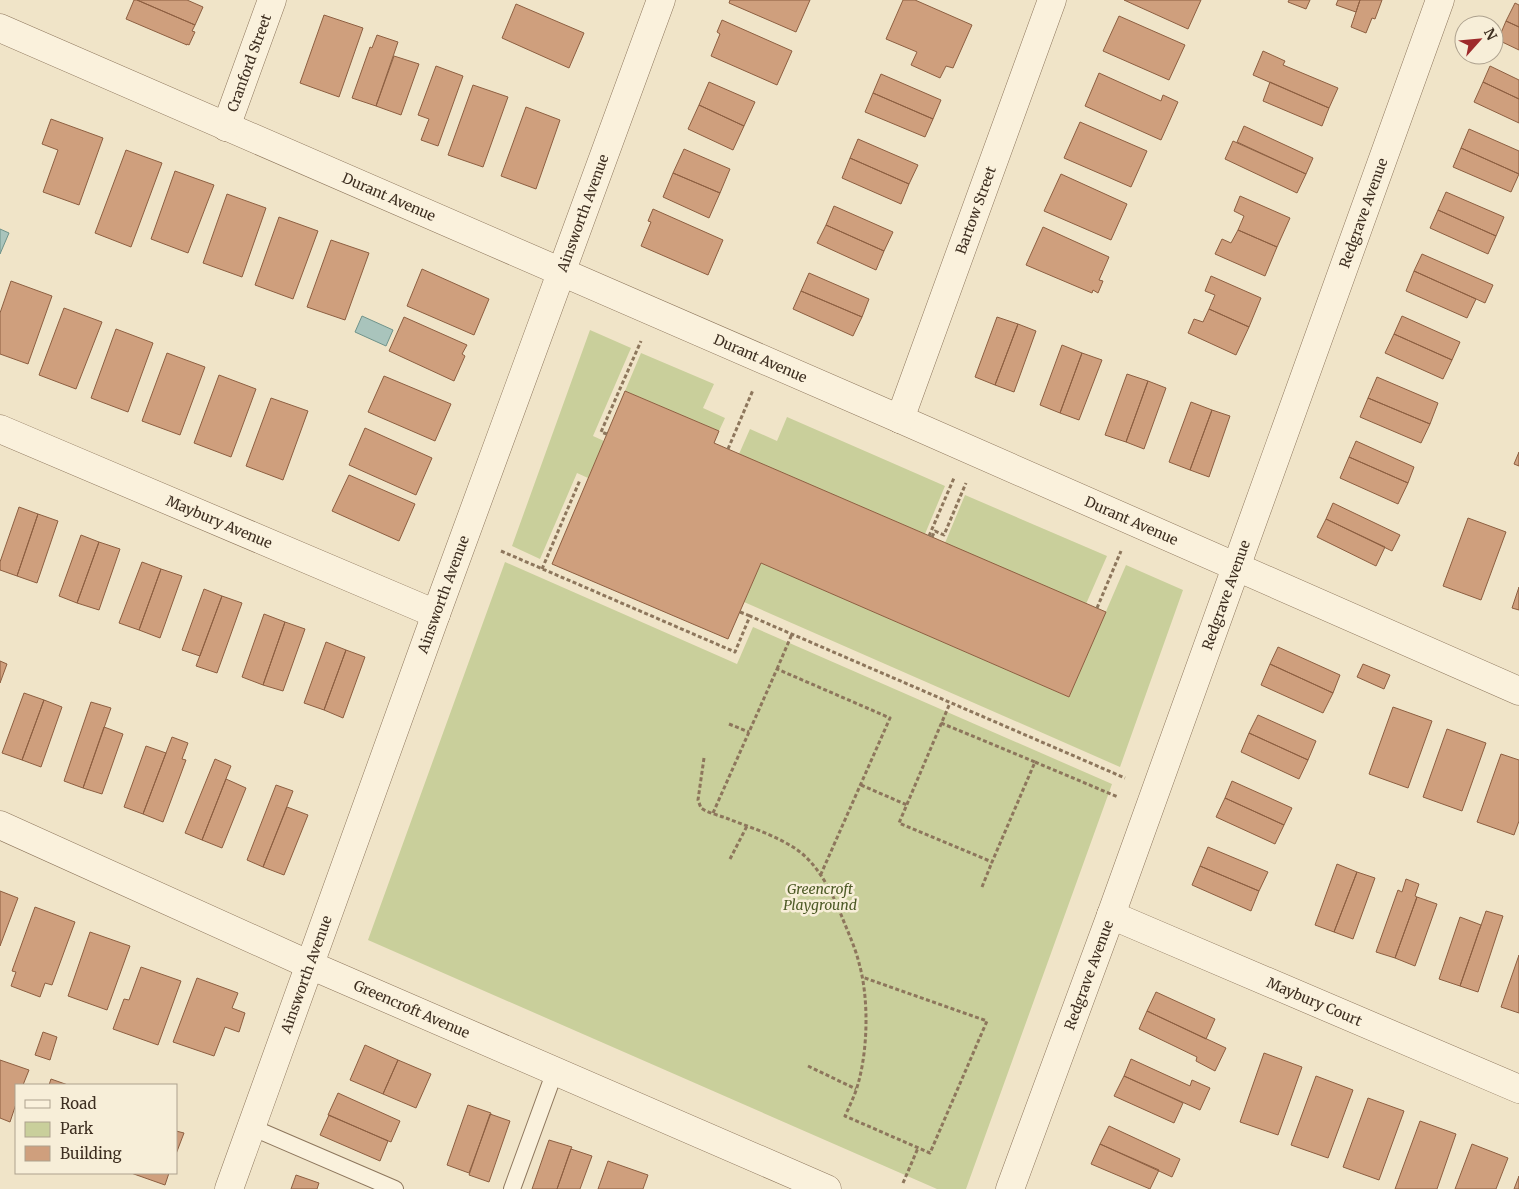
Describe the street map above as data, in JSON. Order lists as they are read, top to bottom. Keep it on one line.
{"streets":{"street":["Cranford Street","Durant Avenue","Bartow Street","Ainsworth Avenue","Redgrave Avenue","Maybury Avenue","Maybury Court","Greencroft Avenue"]},"crossings":[["Cranford Street","Durant Avenue"],["Durant Avenue","Bartow Street"],["Durant Avenue","Ainsworth Avenue"],["Durant Avenue","Redgrave Avenue"],["Ainsworth Avenue","Maybury Avenue"],["Ainsworth Avenue","Greencroft Avenue"],["Redgrave Avenue","Maybury Court"]],"parks":["Greencroft Playground"],"legend":["Road","Park","Building"],"north":"top right"}
